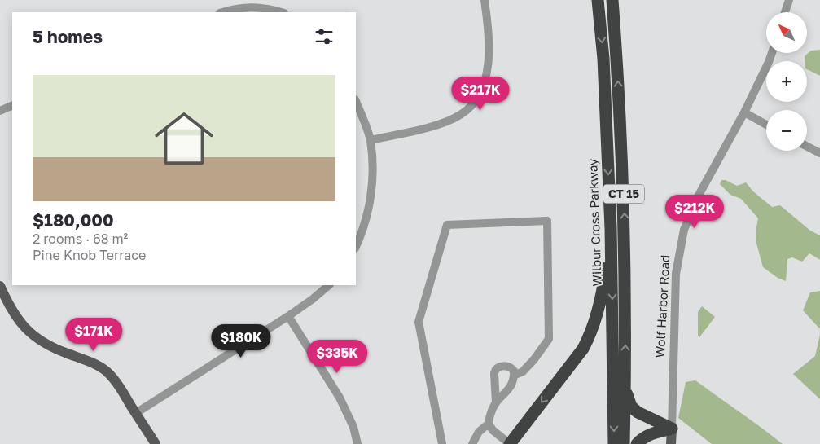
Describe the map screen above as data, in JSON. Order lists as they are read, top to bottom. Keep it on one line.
{"streets":{"highway":["CT 15","Wilbur Cross Parkway"],"main road":["Wolf Harbor Road"]},"north":"top left","page":{"map_buttons":["+","−"],"heading":"5 homes","list":[{"name":"$180,000","note":"2 rooms · 68 m² · Pine Knob Terrace"}],"price":["$217K","$212K","$171K","$180K","$335K"]}}
